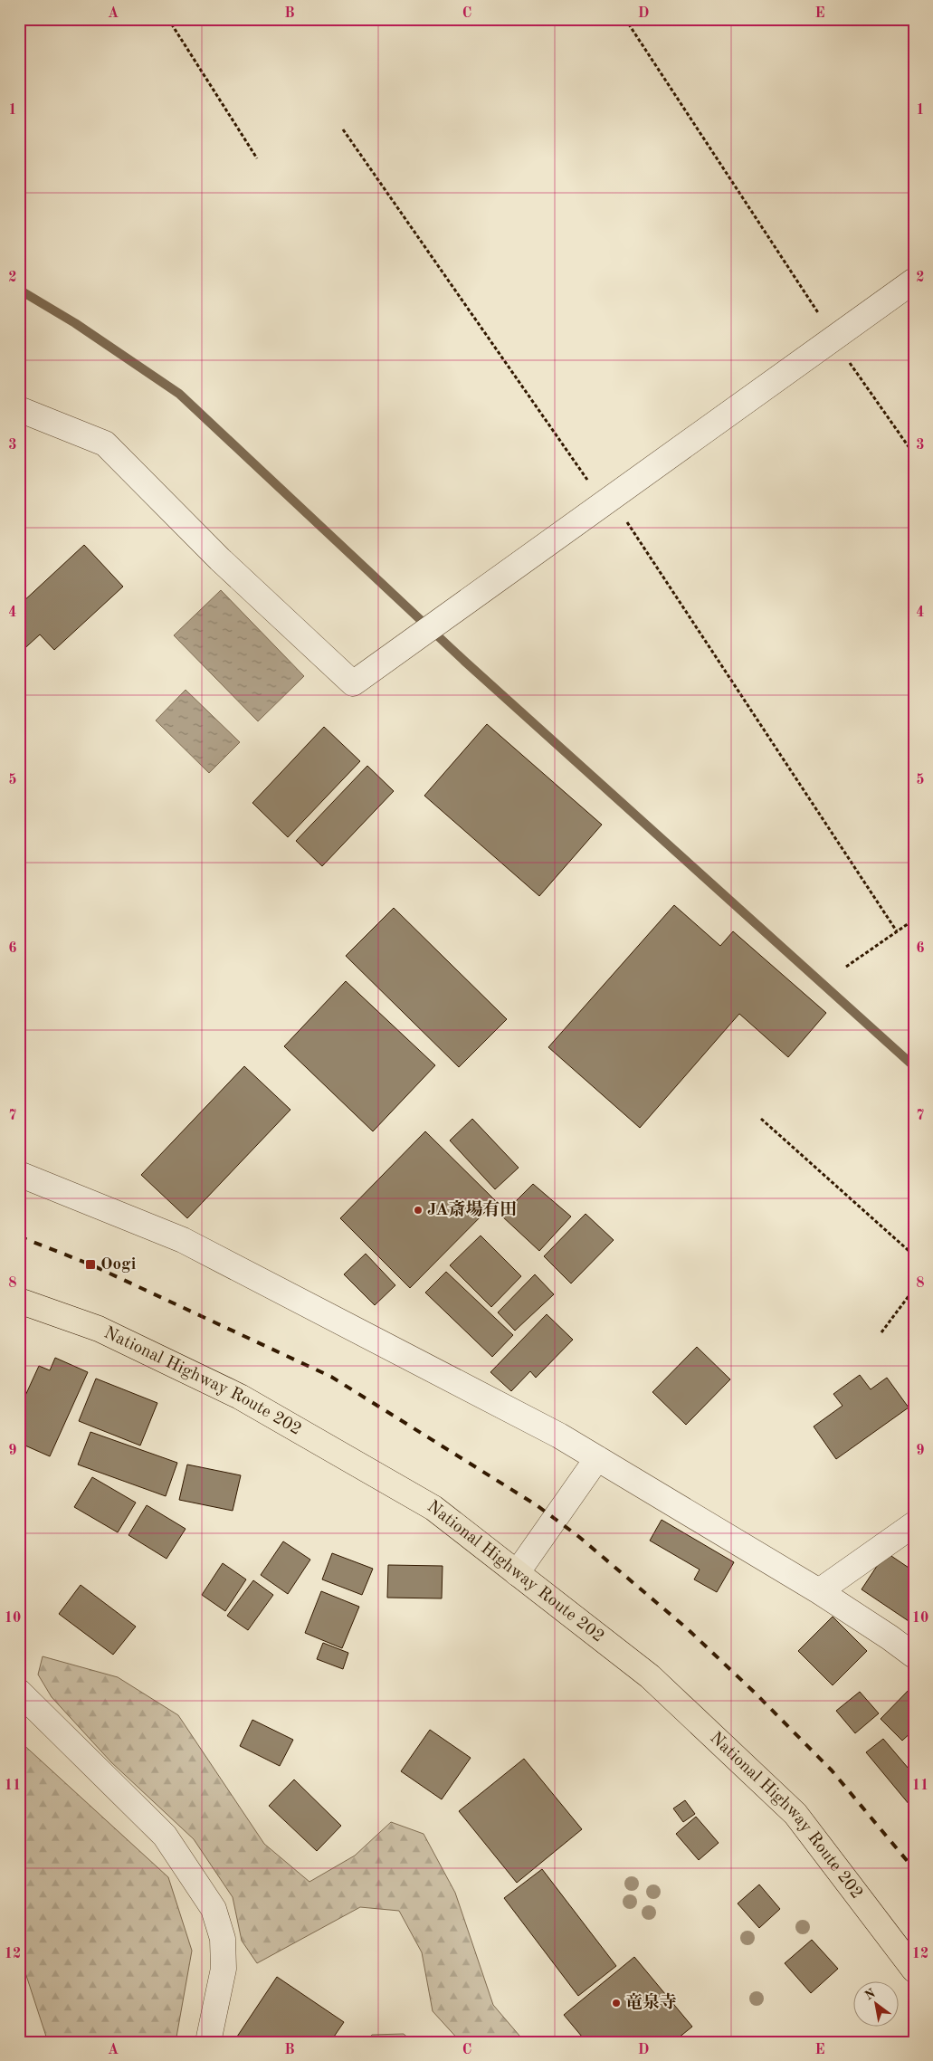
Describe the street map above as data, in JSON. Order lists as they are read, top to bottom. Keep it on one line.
{"streets":{"highway":["National Highway Route 202"]},"places":{"other":["JA斎場有田","竜泉寺"],"transit":["Oogi"]},"north":"top left","grid":{"columns":["A","B","C","D","E"],"rows":["1","2","3","4","5","6","7","8","9","10","11","12"]}}
